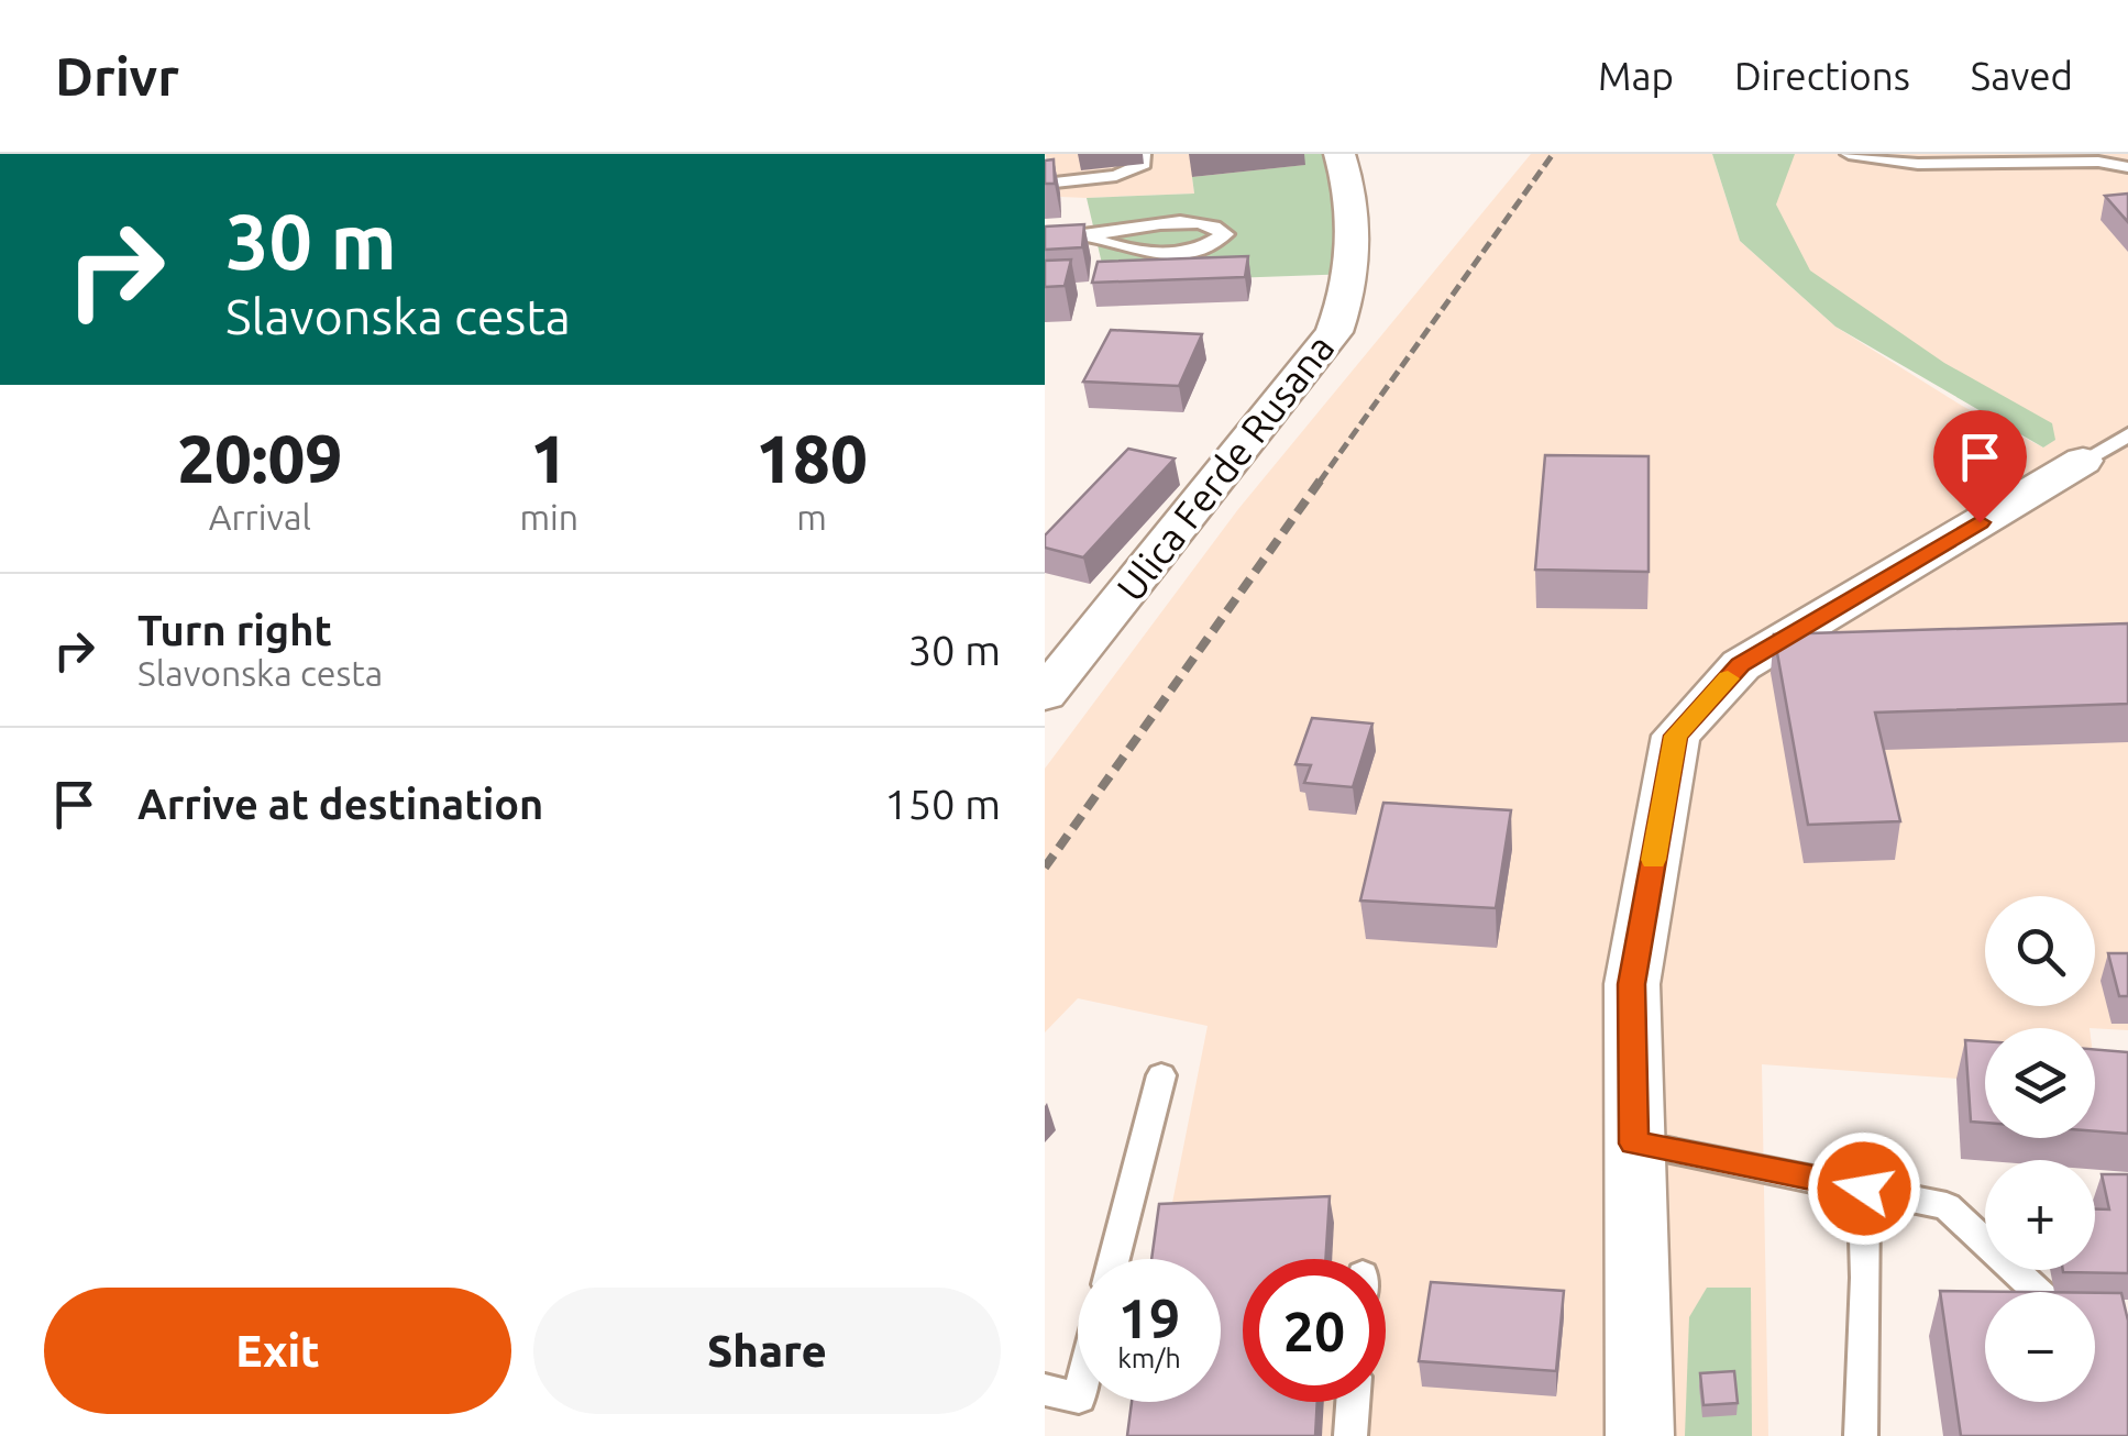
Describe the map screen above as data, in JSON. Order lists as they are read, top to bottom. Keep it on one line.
{"streets":{"street":["Ulica Ferde Rusana"]},"page":{"header":"Drivr","nav":["Map","Directions","Saved"],"turn":["30 m","Slavonska cesta"],"eta":["20:09","Arrival","1","min","180","m"],"list":[{"name":"Turn right","note":"Slavonska cesta","value":"30 m"},{"name":"Arrive at destination","value":"150 m"}],"map_buttons":["+","−"],"speed":"19 km/h","limit":"20","buttons":["Exit","Share"]}}
